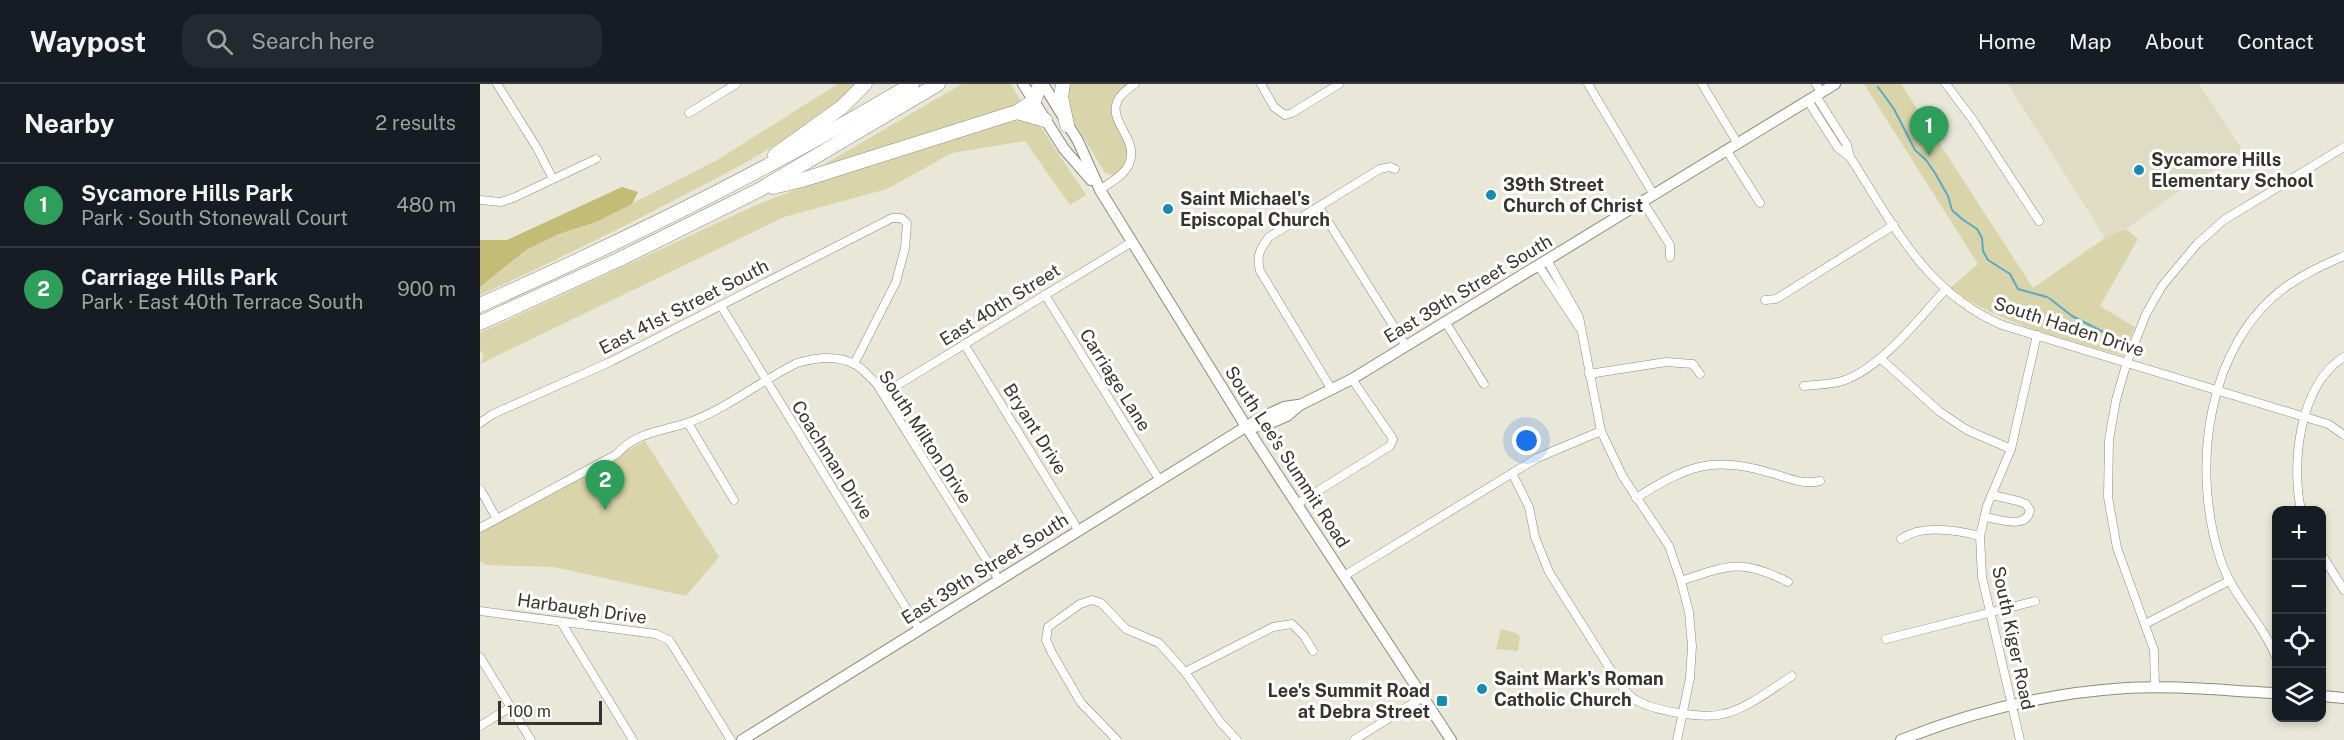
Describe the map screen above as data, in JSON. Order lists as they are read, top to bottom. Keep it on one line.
{"streets":{"main road":["East 39th Street South","South Lee's Summit Road"],"street":["East 40th Street","East 41st Street South","South Haden Drive","Carriage Lane","Bryant Drive","South Milton Drive","Coachman Drive","Harbaugh Drive","South Kiger Road"]},"crossings":[["East 39th Street South","South Haden Drive"],["East 39th Street South","Carriage Lane"],["East 39th Street South","Bryant Drive"],["East 39th Street South","South Milton Drive"],["East 39th Street South","South Lee's Summit Road"],["East 39th Street South","Coachman Drive"],["East 40th Street","Carriage Lane"],["East 40th Street","Bryant Drive"],["East 40th Street","South Milton Drive"],["East 40th Street","South Lee's Summit Road"],["East 41st Street South","South Milton Drive"],["East 41st Street South","Coachman Drive"],["South Haden Drive","South Kiger Road"],["South Milton Drive","Coachman Drive"]],"places":{"other":["Sycamore Hills Elementary School","39th Street Church of Christ","Saint Michael's Episcopal Church","Saint Mark's Roman Catholic Church"],"transit":["Lee's Summit Road at Debra Street"]},"scale_bar":"100 m","page":{"header":"Waypost","search":"Search here","nav":["Home","Map","About","Contact"],"heading":["Nearby","2 results"],"pins":["1","2"],"list":[{"mark":"1","name":"Sycamore Hills Park","note":"Park · South Stonewall Court","value":"480 m"},{"mark":"2","name":"Carriage Hills Park","note":"Park · East 40th Terrace South","value":"900 m"}],"map_buttons":["+","−"],"scale":"100 m"}}
